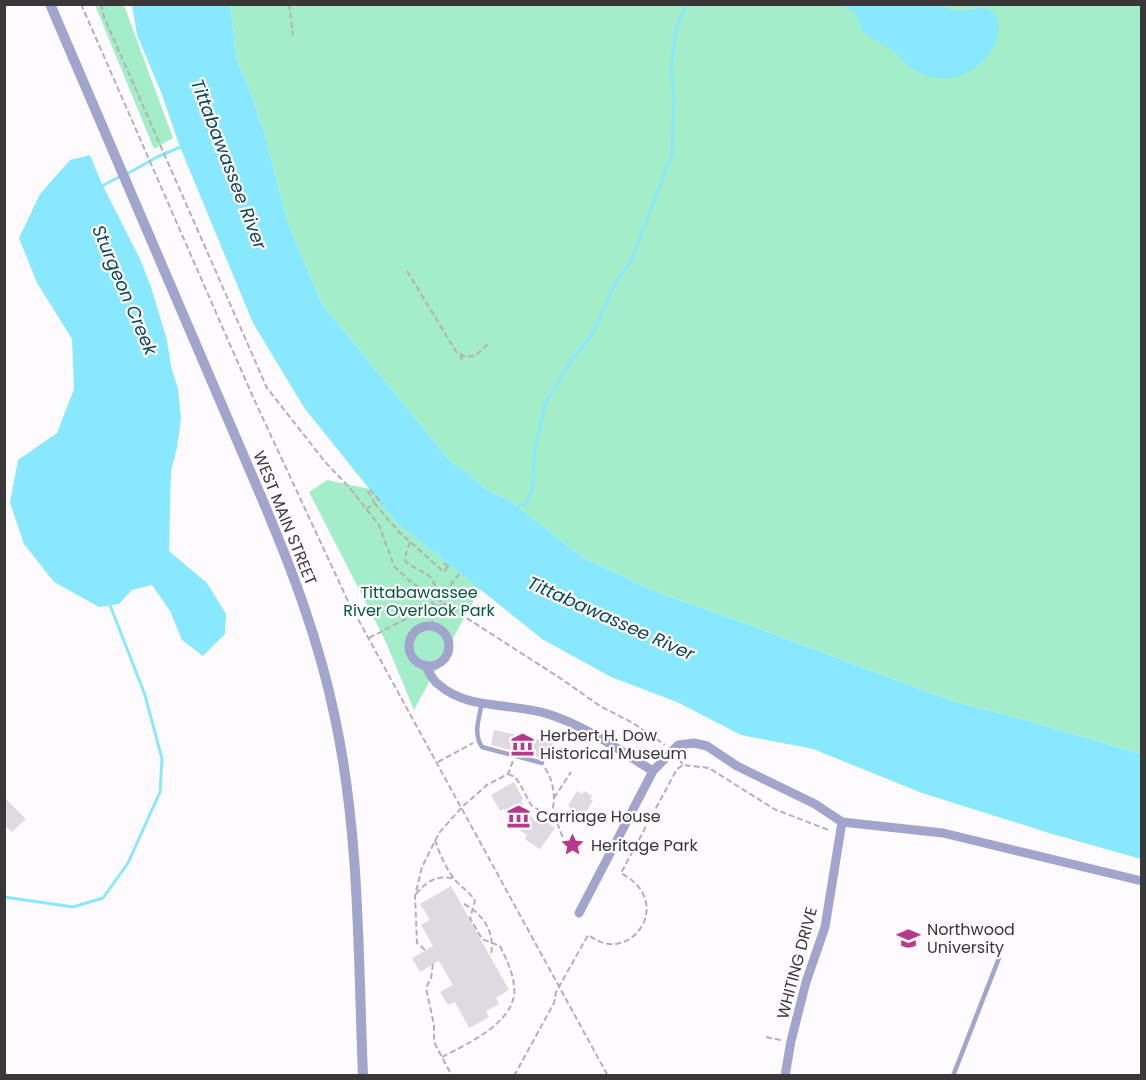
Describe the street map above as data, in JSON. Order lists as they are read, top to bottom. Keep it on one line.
{"streets":{"street":["WEST MAIN STREET","WHITING DRIVE"]},"water":["Tittabawassee River","Sturgeon Creek"],"parks":["Tittabawassee River Overlook Park"],"places":{"museum":["Herbert H. Dow Historical Museum","Carriage House"],"place":["Heritage Park"],"school or university":["Northwood University"]}}
